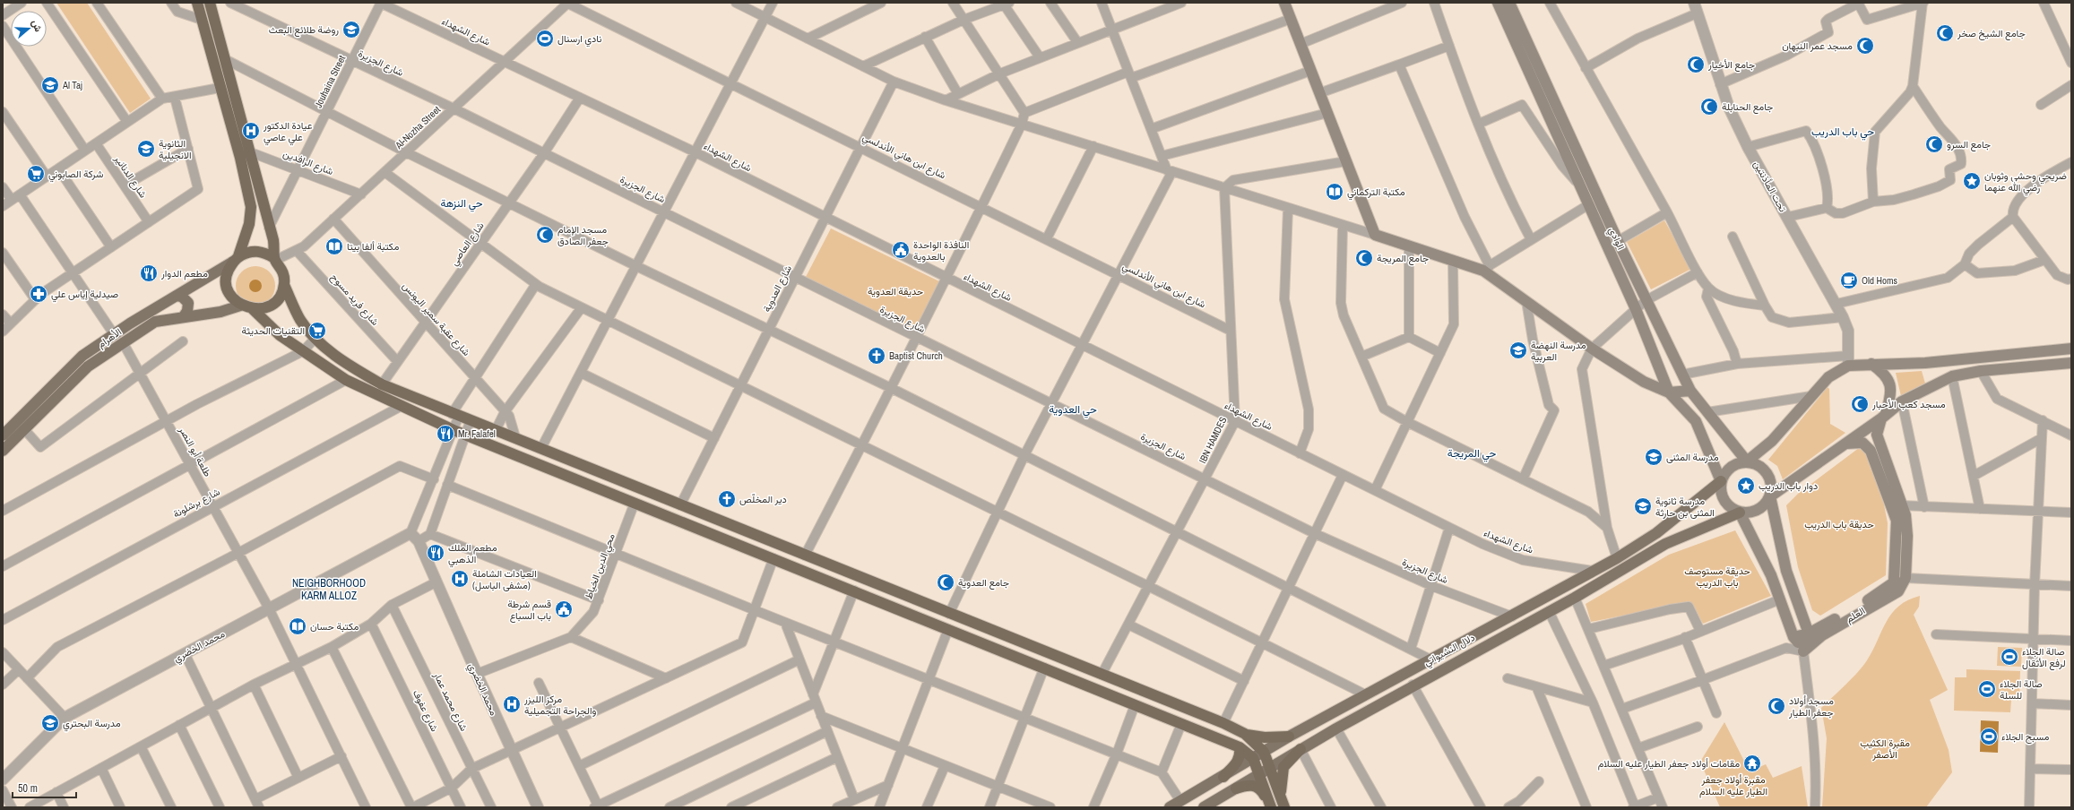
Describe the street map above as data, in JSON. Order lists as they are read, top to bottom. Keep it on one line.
{"streets":{"main road":["الوادي","الأهرام","العلم","دلال النشيواتي"],"street":["شارع الشهداء","شارع الجزيرة","Jouhaina Street","Al-Nozha Street","شارع ابن هاني الأندلسي","شارع الرافدين","شارع الدنانير","تحت المأذنتين","شارع العاصي","شارع العدوية","شارع فريد مسوح","شارع عقبة سمير اليونس","IBN HAMDES","طلعة أبو النصر","شارع برشلونة","محي الدين الخياط","محمد الخضري","شارع محمد عمار","شارع عفوف"]},"crossings":[["شارع الشهداء","Jouhaina Street"],["شارع الشهداء","Al-Nozha Street"],["شارع الشهداء","شارع العاصي"],["شارع الشهداء","شارع العدوية"],["شارع الشهداء","IBN HAMDES"],["شارع الشهداء","دلال النشيواتي"],["شارع الجزيرة","Jouhaina Street"],["شارع الجزيرة","Al-Nozha Street"],["شارع الجزيرة","شارع العاصي"],["شارع الجزيرة","شارع العدوية"],["شارع الجزيرة","IBN HAMDES"],["شارع الجزيرة","دلال النشيواتي"],["Jouhaina Street","شارع الرافدين"],["Al-Nozha Street","شارع ابن هاني الأندلسي"],["Al-Nozha Street","شارع الرافدين"],["Al-Nozha Street","شارع فريد مسوح"],["Al-Nozha Street","شارع عقبة سمير اليونس"],["Al-Nozha Street","الأهرام"],["شارع ابن هاني الأندلسي","شارع العدوية"],["شارع ابن هاني الأندلسي","IBN HAMDES"],["الوادي","دلال النشيواتي"],["شارع العاصي","شارع فريد مسوح"],["شارع العاصي","شارع عقبة سمير اليونس"],["الأهرام","طلعة أبو النصر"],["طلعة أبو النصر","شارع برشلونة"],["طلعة أبو النصر","محمد الخضري"],["محي الدين الخياط","محمد الخضري"]],"districts":["حي باب الدريب","حي النزهة","حي العدوية","حي المريجة","NEIGHBORHOOD KARM ALLOZ"],"parks":["حديقة العدوية","حديقة باب الدريب","حديقة مستوصف باب الدريب","مقبرة الكثيب الأصفر","مقبرة أولاد جعفر الطيار عليه السلام"],"places":{"school or university":["روضة طلائع البعث","Al Taj","الثانوية الانجيلية","مدرسة النهضة العربية","مدرسة المثنى","مدرسة ثانوية المثنى بن حارثة","مدرسة البحتري"],"mosque":["جامع الشيخ صخر","مسجد عمر النبهان","جامع الأخيار","جامع الحنابلة","جامع السرو","مسجد الإمام جعفر الصادق","جامع المريجة","مسجد كعب الأحبار","جامع العدوية","مسجد أولاد جعفر الطيار"],"sports":["نادي ارسنال","صالة الجلاء لرفع الأثقال","صالة الجلاء للسلة","مسبح الجلاء"],"hospital":["عيادة الدكتور علي عاصي","العيادات الشاملة (مشفى الباسل)","مركز الليزر والجراحة التجميلية"],"supermarket":["شركة الصابوني","التقنيات الحديثة"],"place":["ضريحي وحشي وثوبان رضي الله عنهما","دوار باب الدريب"],"library":["مكتبة التركماني","مكتبة ألفا بيتا","مكتبة حسان"],"public building":["النافذة الواحدة بالعدوية","قسم شرطة باب السباع"],"restaurant":["مطعم الدوار","Mr. Falafel","مطعم الملك الذهبي"],"cafe":["Old Homs"],"pharmacy":["صيدلية إياس علي"],"church":["Baptist Church","دير المخلّص"],"temple":["مقامات أولاد جعفر الطيار عليه السلام"]},"scale_bar":"50 m","north":"right"}
